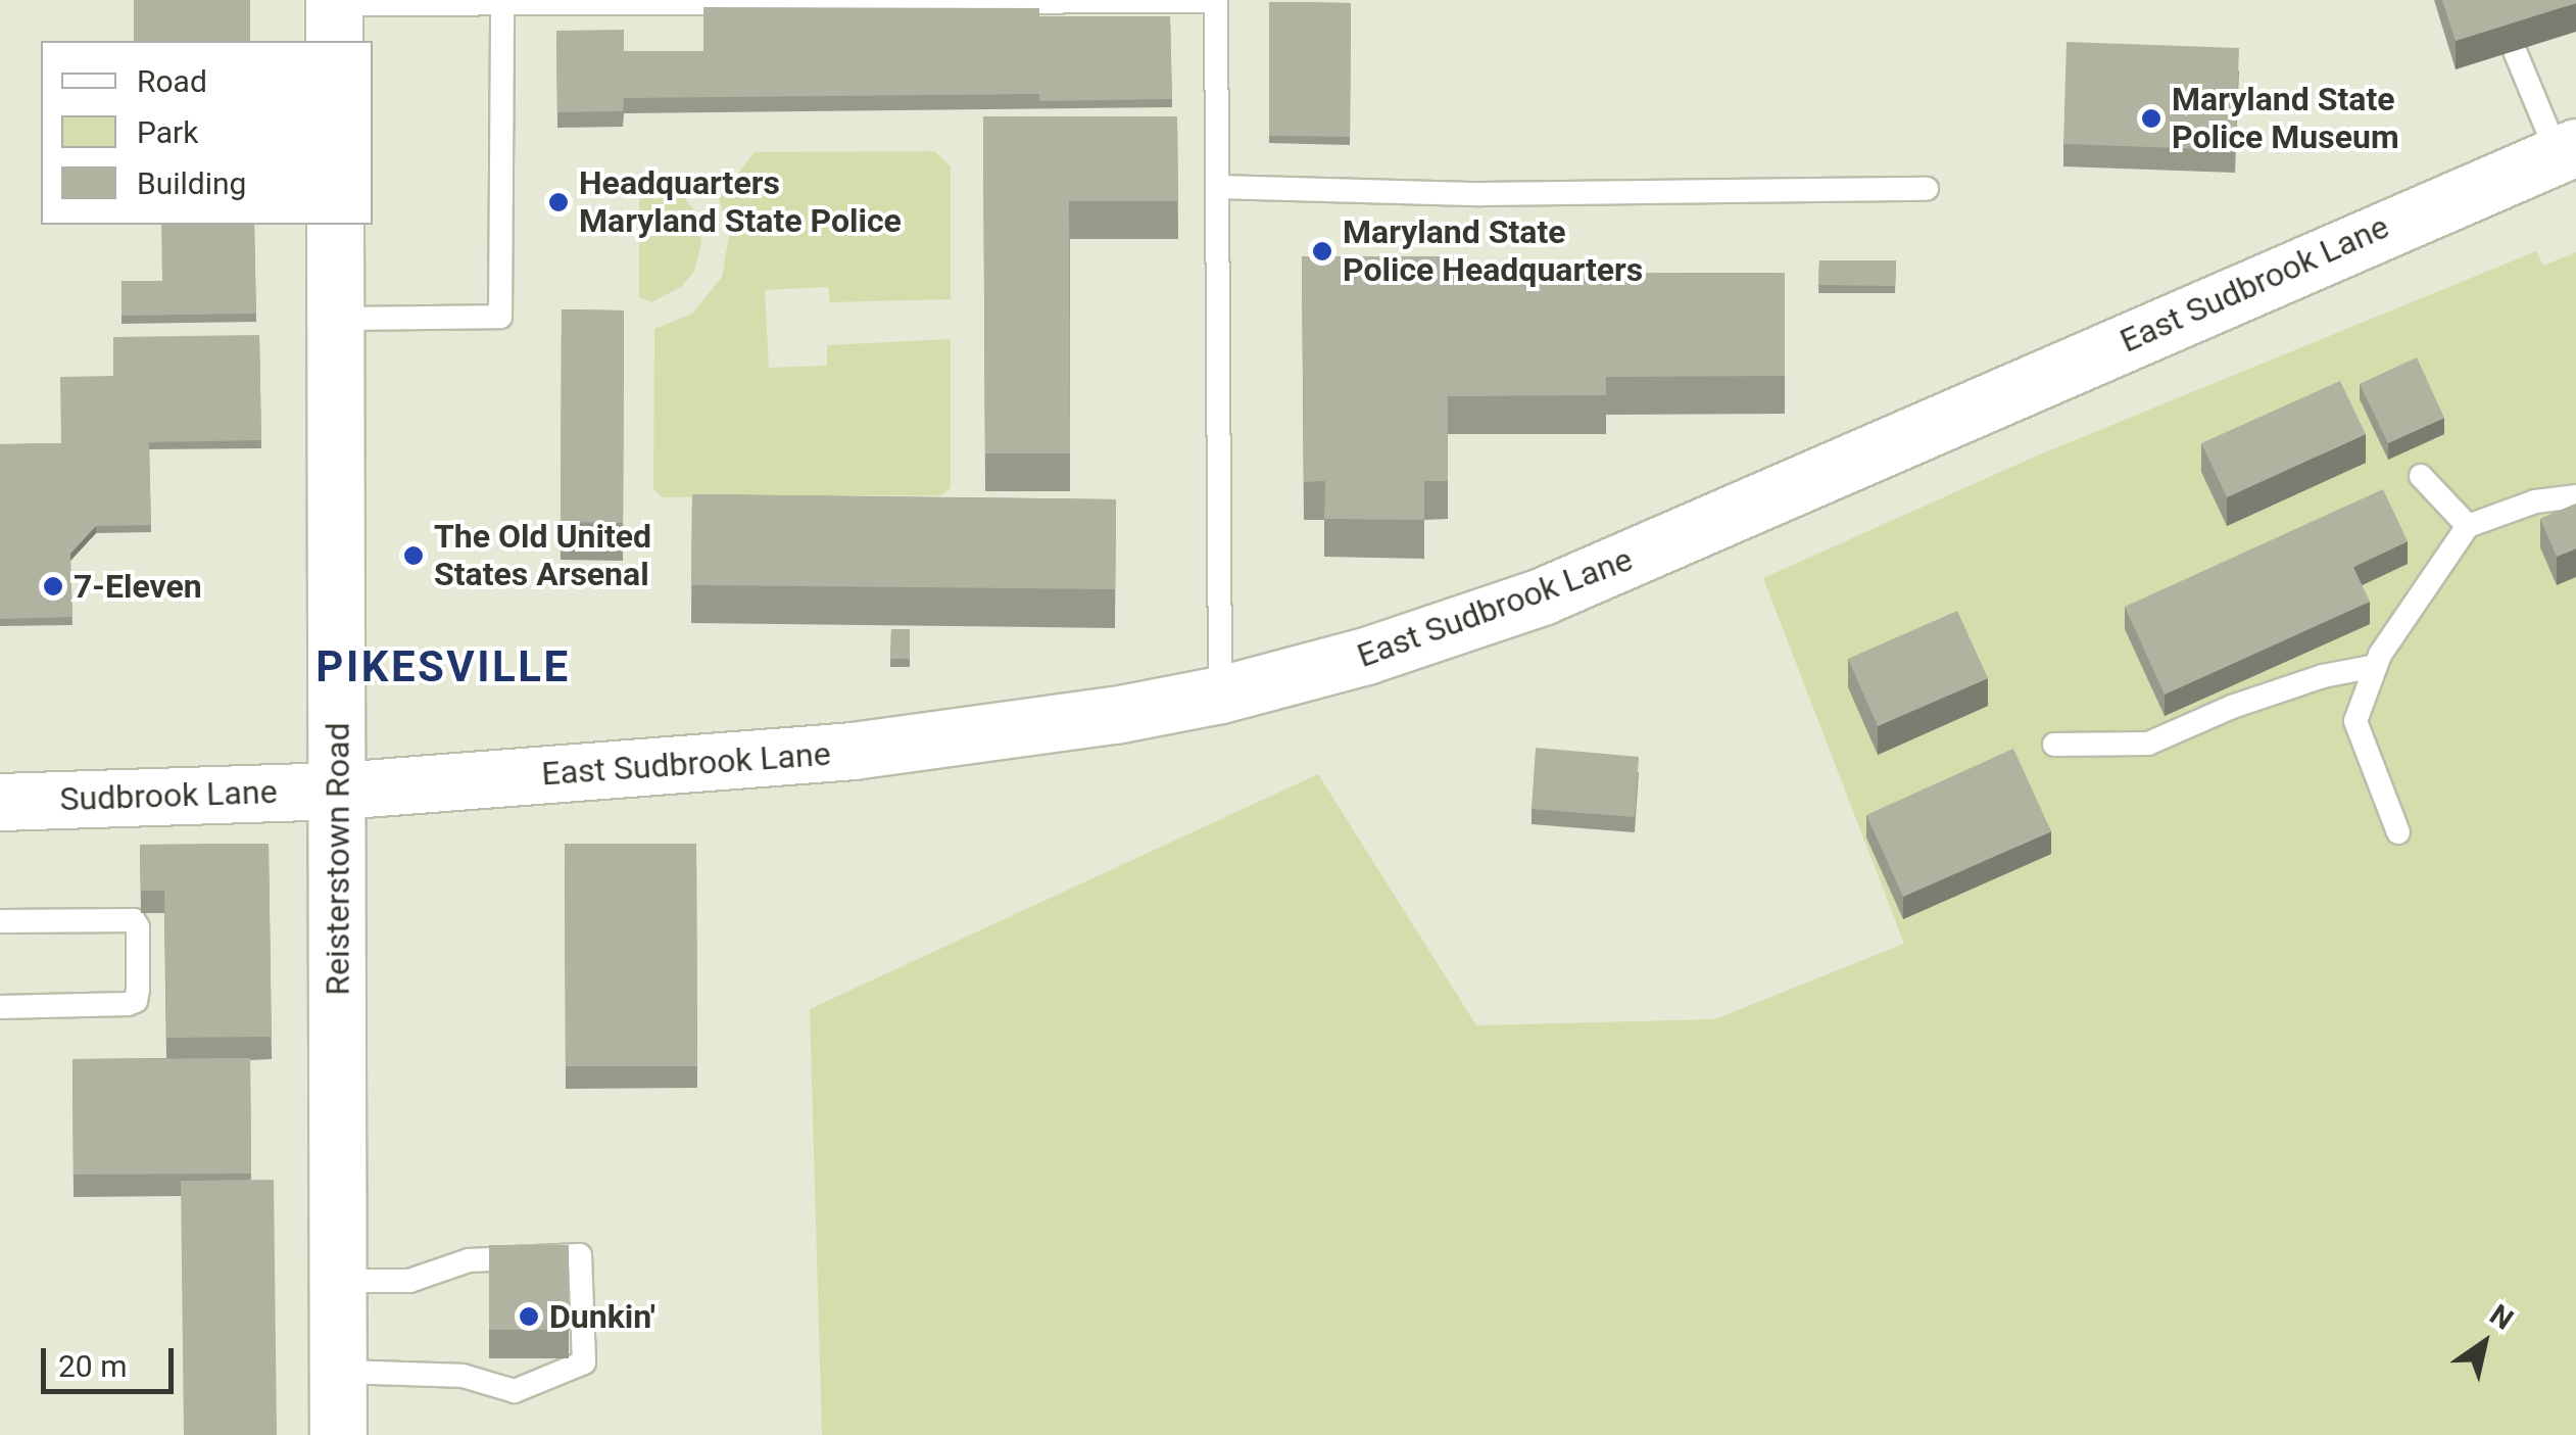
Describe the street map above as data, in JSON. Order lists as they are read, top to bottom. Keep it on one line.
{"streets":{"street":["East Sudbrook Lane","Sudbrook Lane","Reisterstown Road"]},"crossings":[["East Sudbrook Lane","Sudbrook Lane"],["East Sudbrook Lane","Reisterstown Road"],["Sudbrook Lane","Reisterstown Road"]],"districts":["PIKESVILLE"],"places":["Maryland State Police Museum","Headquarters Maryland State Police","Maryland State Police Headquarters","The Old United States Arsenal","7-Eleven","Dunkin'"],"legend":["Road","Park","Building"],"scale_bar":"20 m","north":"top right"}
